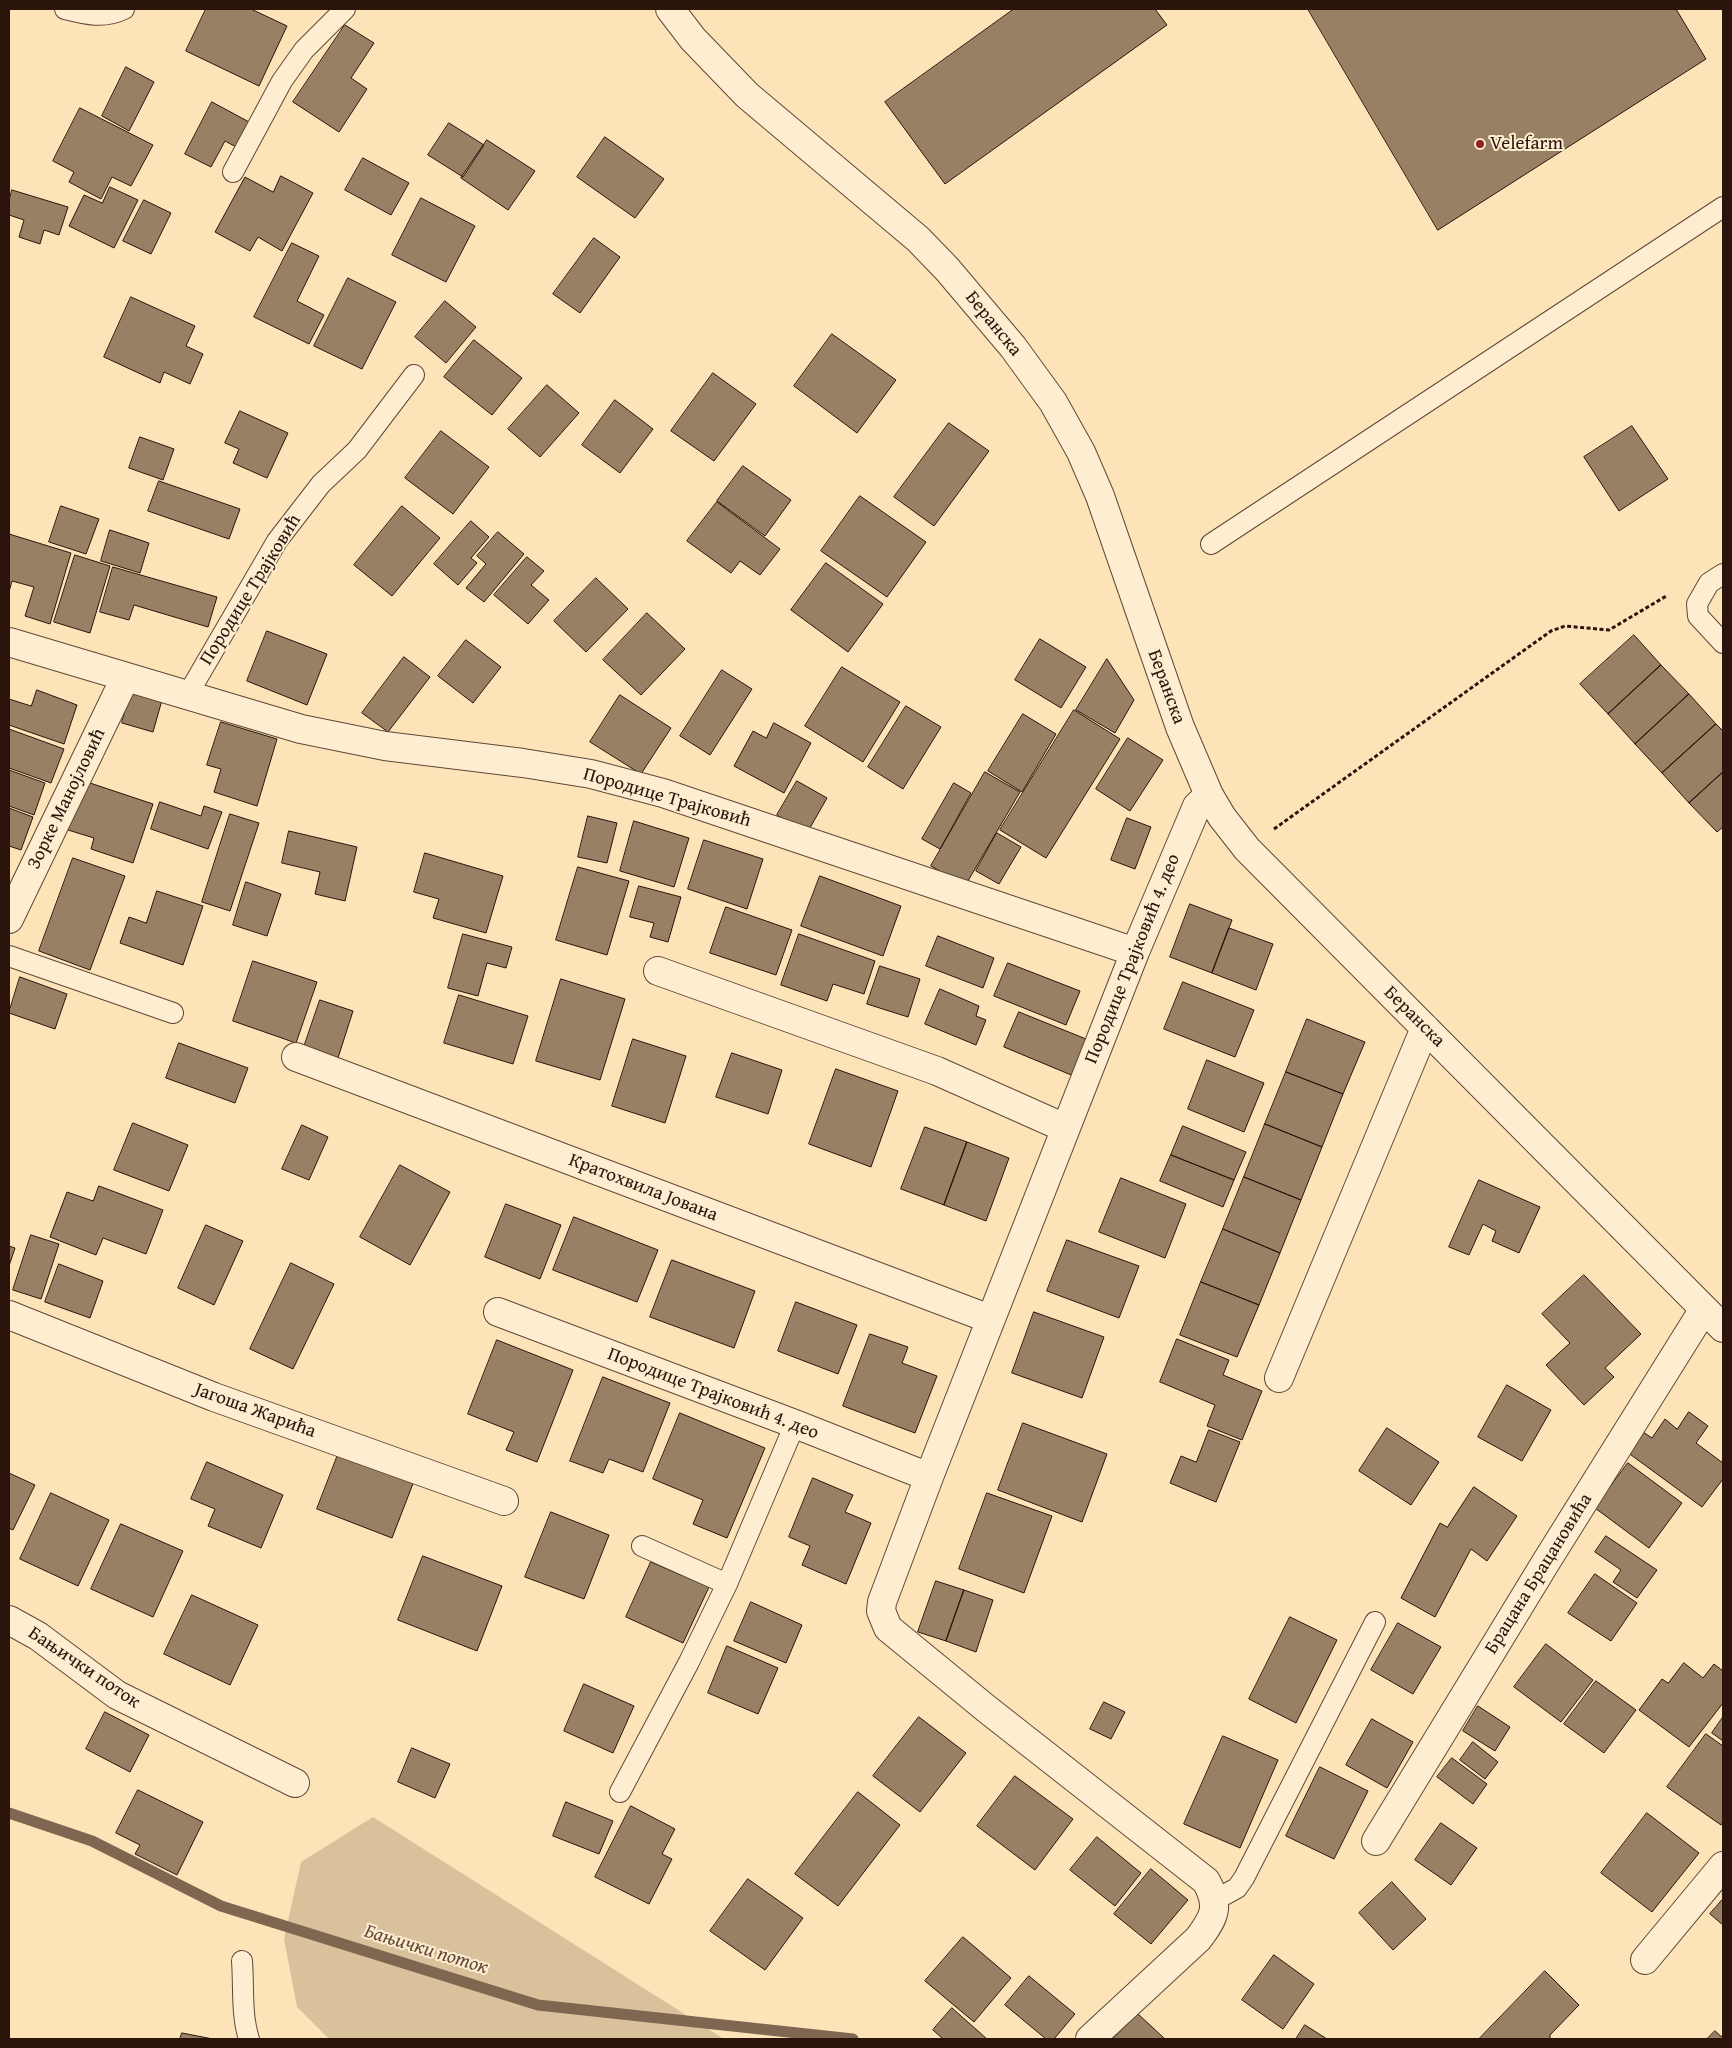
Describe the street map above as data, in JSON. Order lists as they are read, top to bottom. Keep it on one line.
{"streets":{"street":["Беранска","Породице Трајковић","Зорке Манојловић","Породице Трајковић 4. део","Кратохвила Јована","Јагоша Жарића","Брацана Брацановића","Бањички поток"]},"crossings":[["Беранска","Породице Трајковић 4. део"],["Беранска","Брацана Брацановића"],["Породице Трајковић","Зорке Манојловић"],["Породице Трајковић","Породице Трајковић 4. део"],["Породице Трајковић 4. део","Кратохвила Јована"]],"water":["Бањички поток"],"places":["Velefarm"]}
